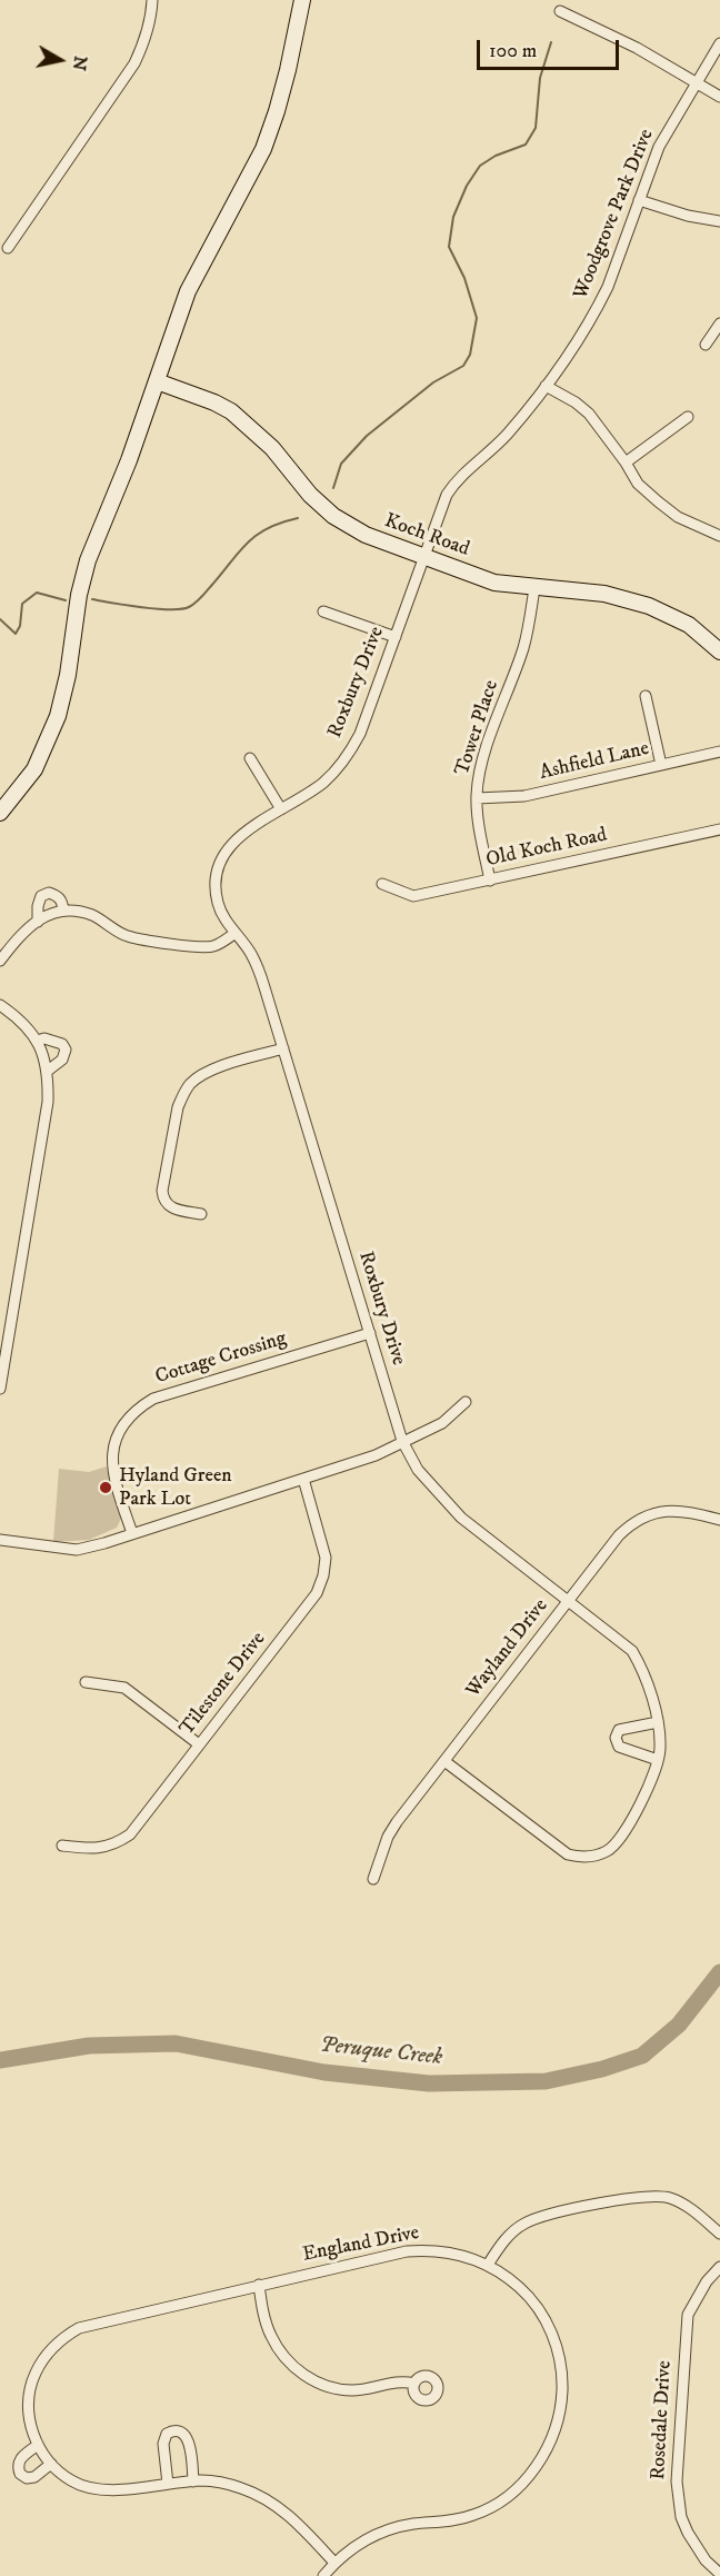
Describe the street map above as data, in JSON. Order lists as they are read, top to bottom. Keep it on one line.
{"streets":{"main road":["Koch Road"],"street":["Woodgrove Park Drive","Roxbury Drive","Tower Place","Ashfield Lane","Old Koch Road","Cottage Crossing","Wayland Drive","Tilestone Drive","England Drive","Rosedale Drive"]},"crossings":[["Woodgrove Park Drive","Koch Road"],["Woodgrove Park Drive","Roxbury Drive"],["Koch Road","Roxbury Drive"],["Koch Road","Tower Place"],["Roxbury Drive","Cottage Crossing"],["Roxbury Drive","Wayland Drive"],["Tower Place","Ashfield Lane"],["Tower Place","Old Koch Road"]],"water":["Peruque Creek"],"places":["Hyland Green Park Lot"],"scale_bar":"100 m","north":"right"}
